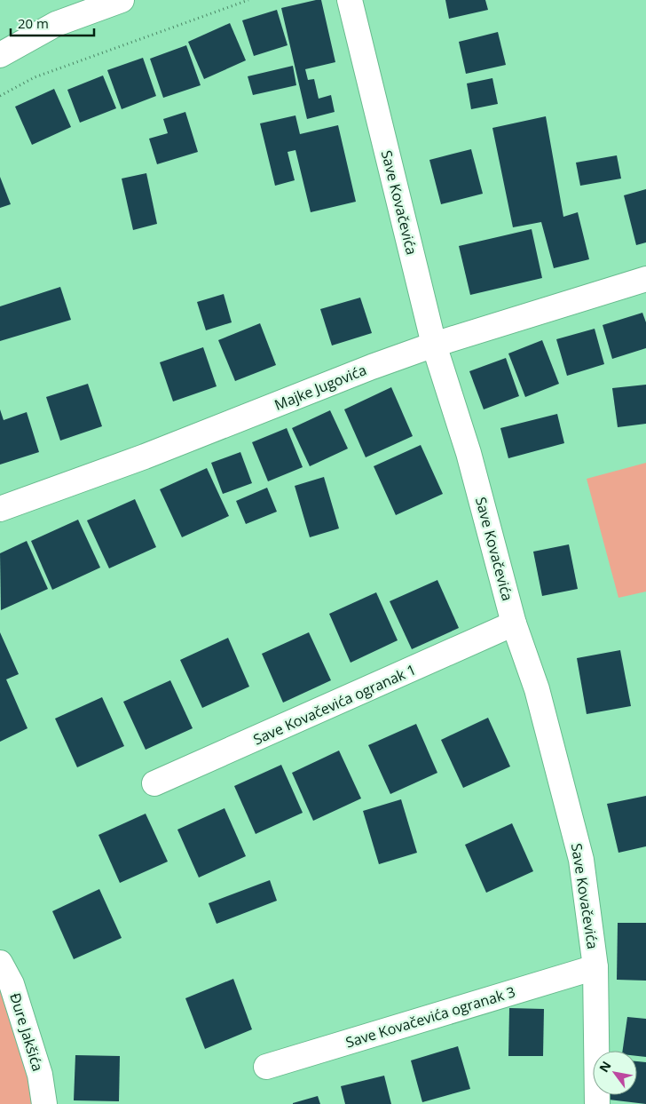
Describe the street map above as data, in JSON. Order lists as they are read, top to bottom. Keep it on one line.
{"streets":{"street":["Save Kovačevića","Majke Jugovića","Save Kovačevića ogranak 1","Save Kovačevića ogranak 3","Đure Jakšića"]},"crossings":[["Save Kovačevića","Majke Jugovića"],["Save Kovačevića","Save Kovačevića ogranak 1"],["Save Kovačevića","Save Kovačevića ogranak 3"]],"scale_bar":"20 m","north":"top left"}
